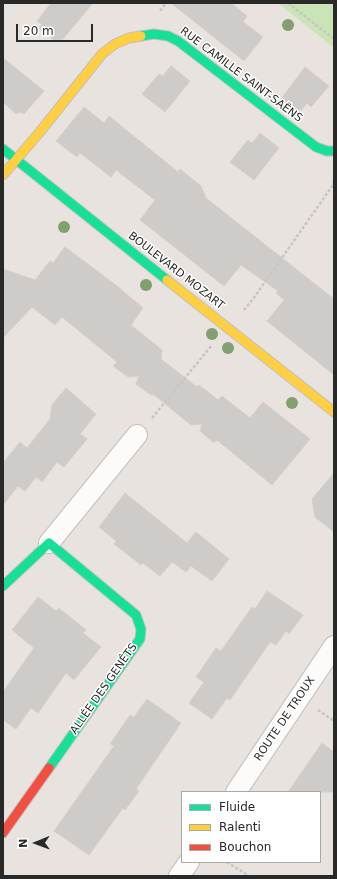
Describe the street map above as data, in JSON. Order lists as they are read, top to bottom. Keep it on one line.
{"streets":{"street":["RUE CAMILLE SAINT-SAËNS","BOULEVARD MOZART","ALLÉE DES GENÊTS","ROUTE DE TROUX"]},"crossings":[["RUE CAMILLE SAINT-SAËNS","BOULEVARD MOZART"]],"legend":["Fluide","Ralenti","Bouchon"],"scale_bar":"20 m","north":"left"}
